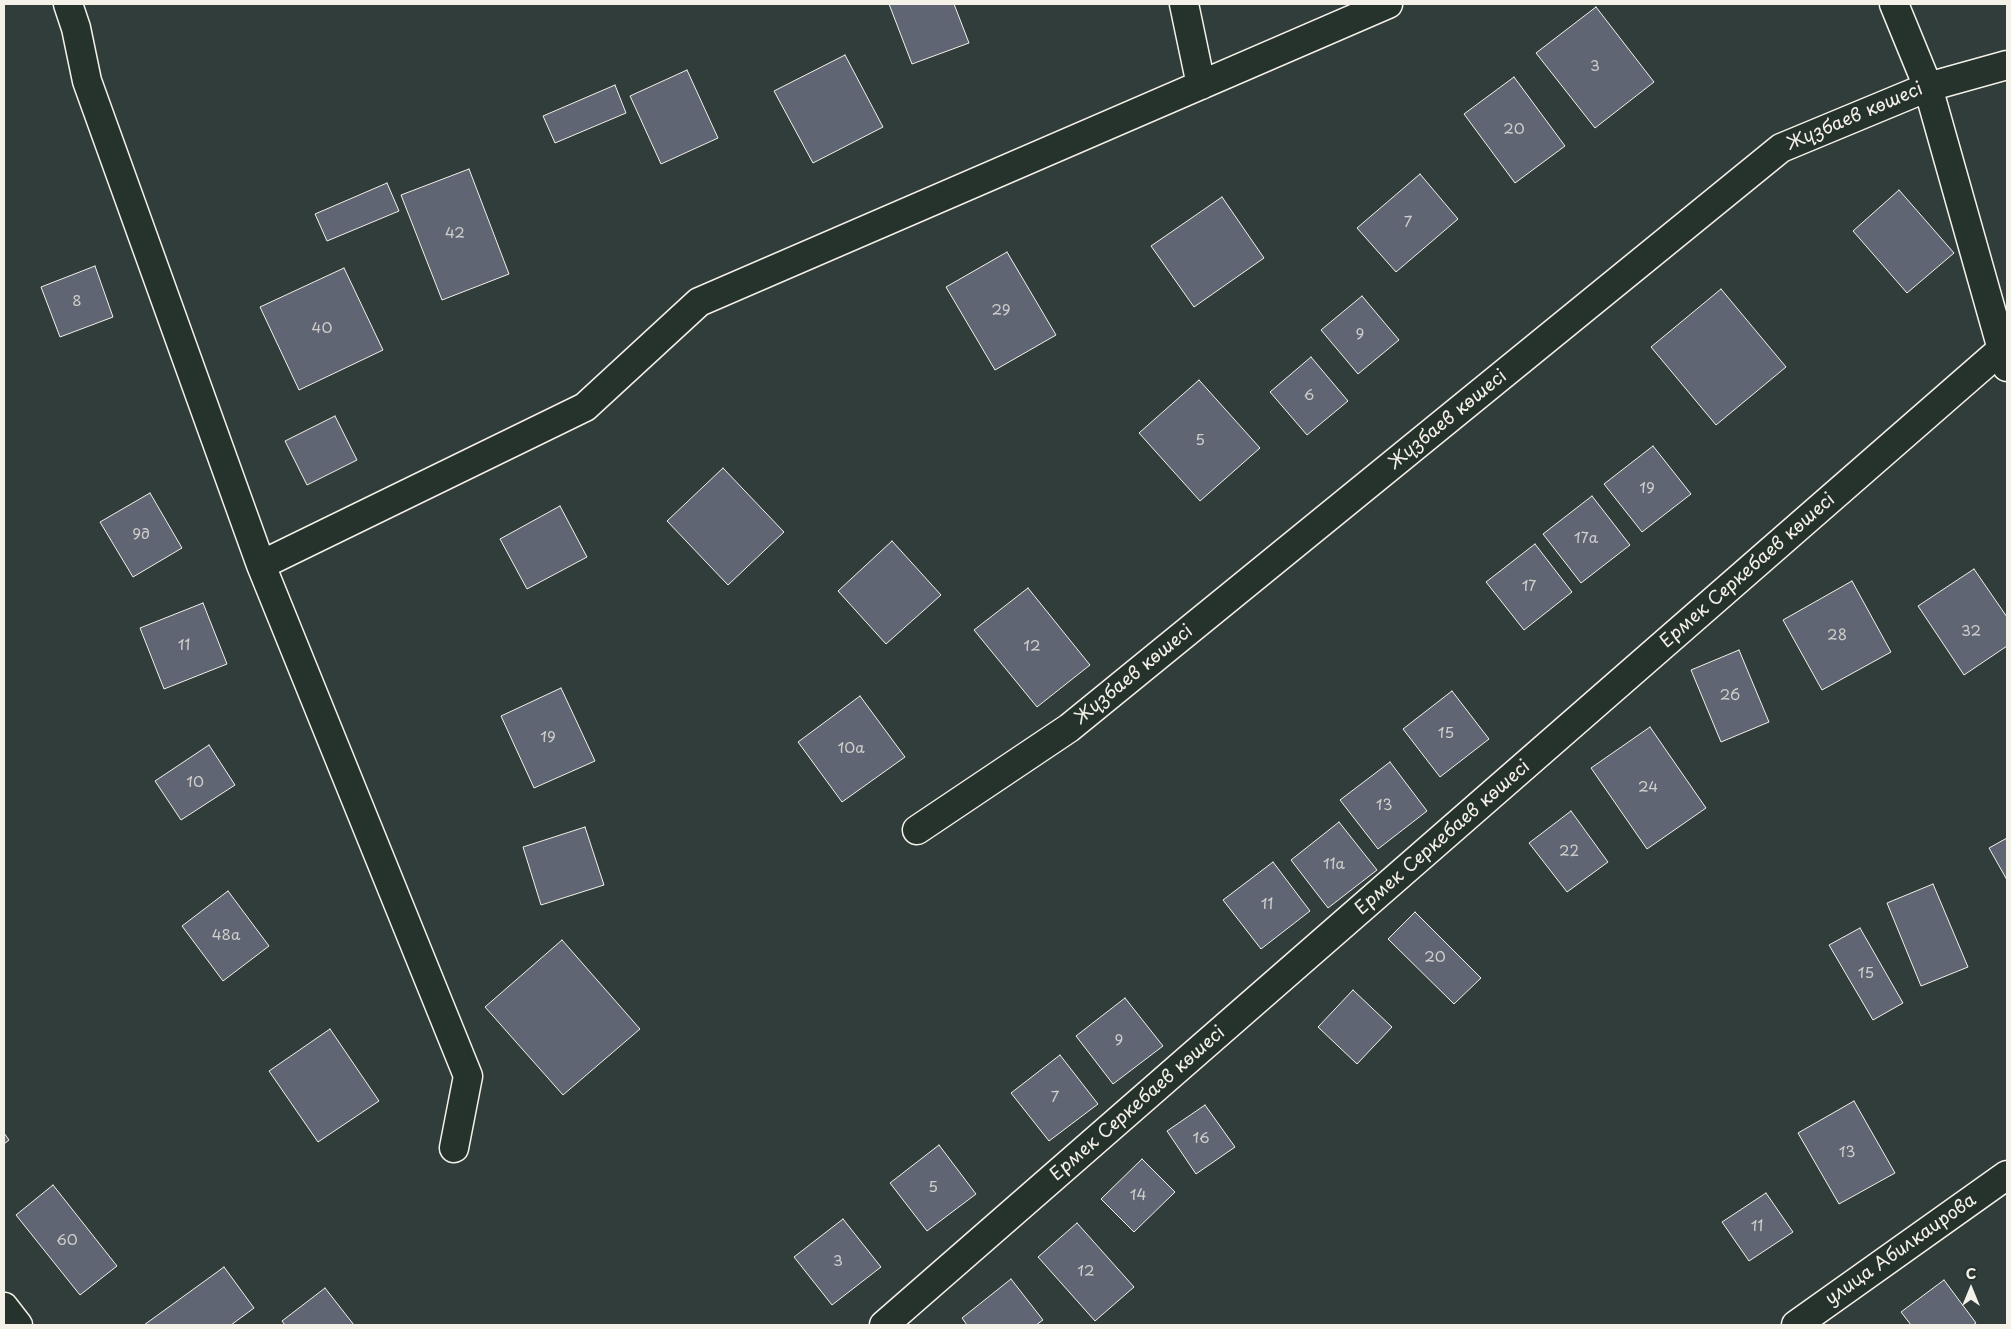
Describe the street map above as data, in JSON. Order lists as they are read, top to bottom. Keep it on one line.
{"streets":{"street":["Жүзбаев көшесі","Ермек Серкебаев көшесі","улица Абилкаирова"]},"house_numbers":["3","20","7","42","8","29","40","9","6","5","19","9д","17а","17","32","28","11","12","26","15","19","10а","10","24","13","22","11а","11","48а","20","15","9","7","16","13","5","14","11","60","3","12"],"north":"top"}
